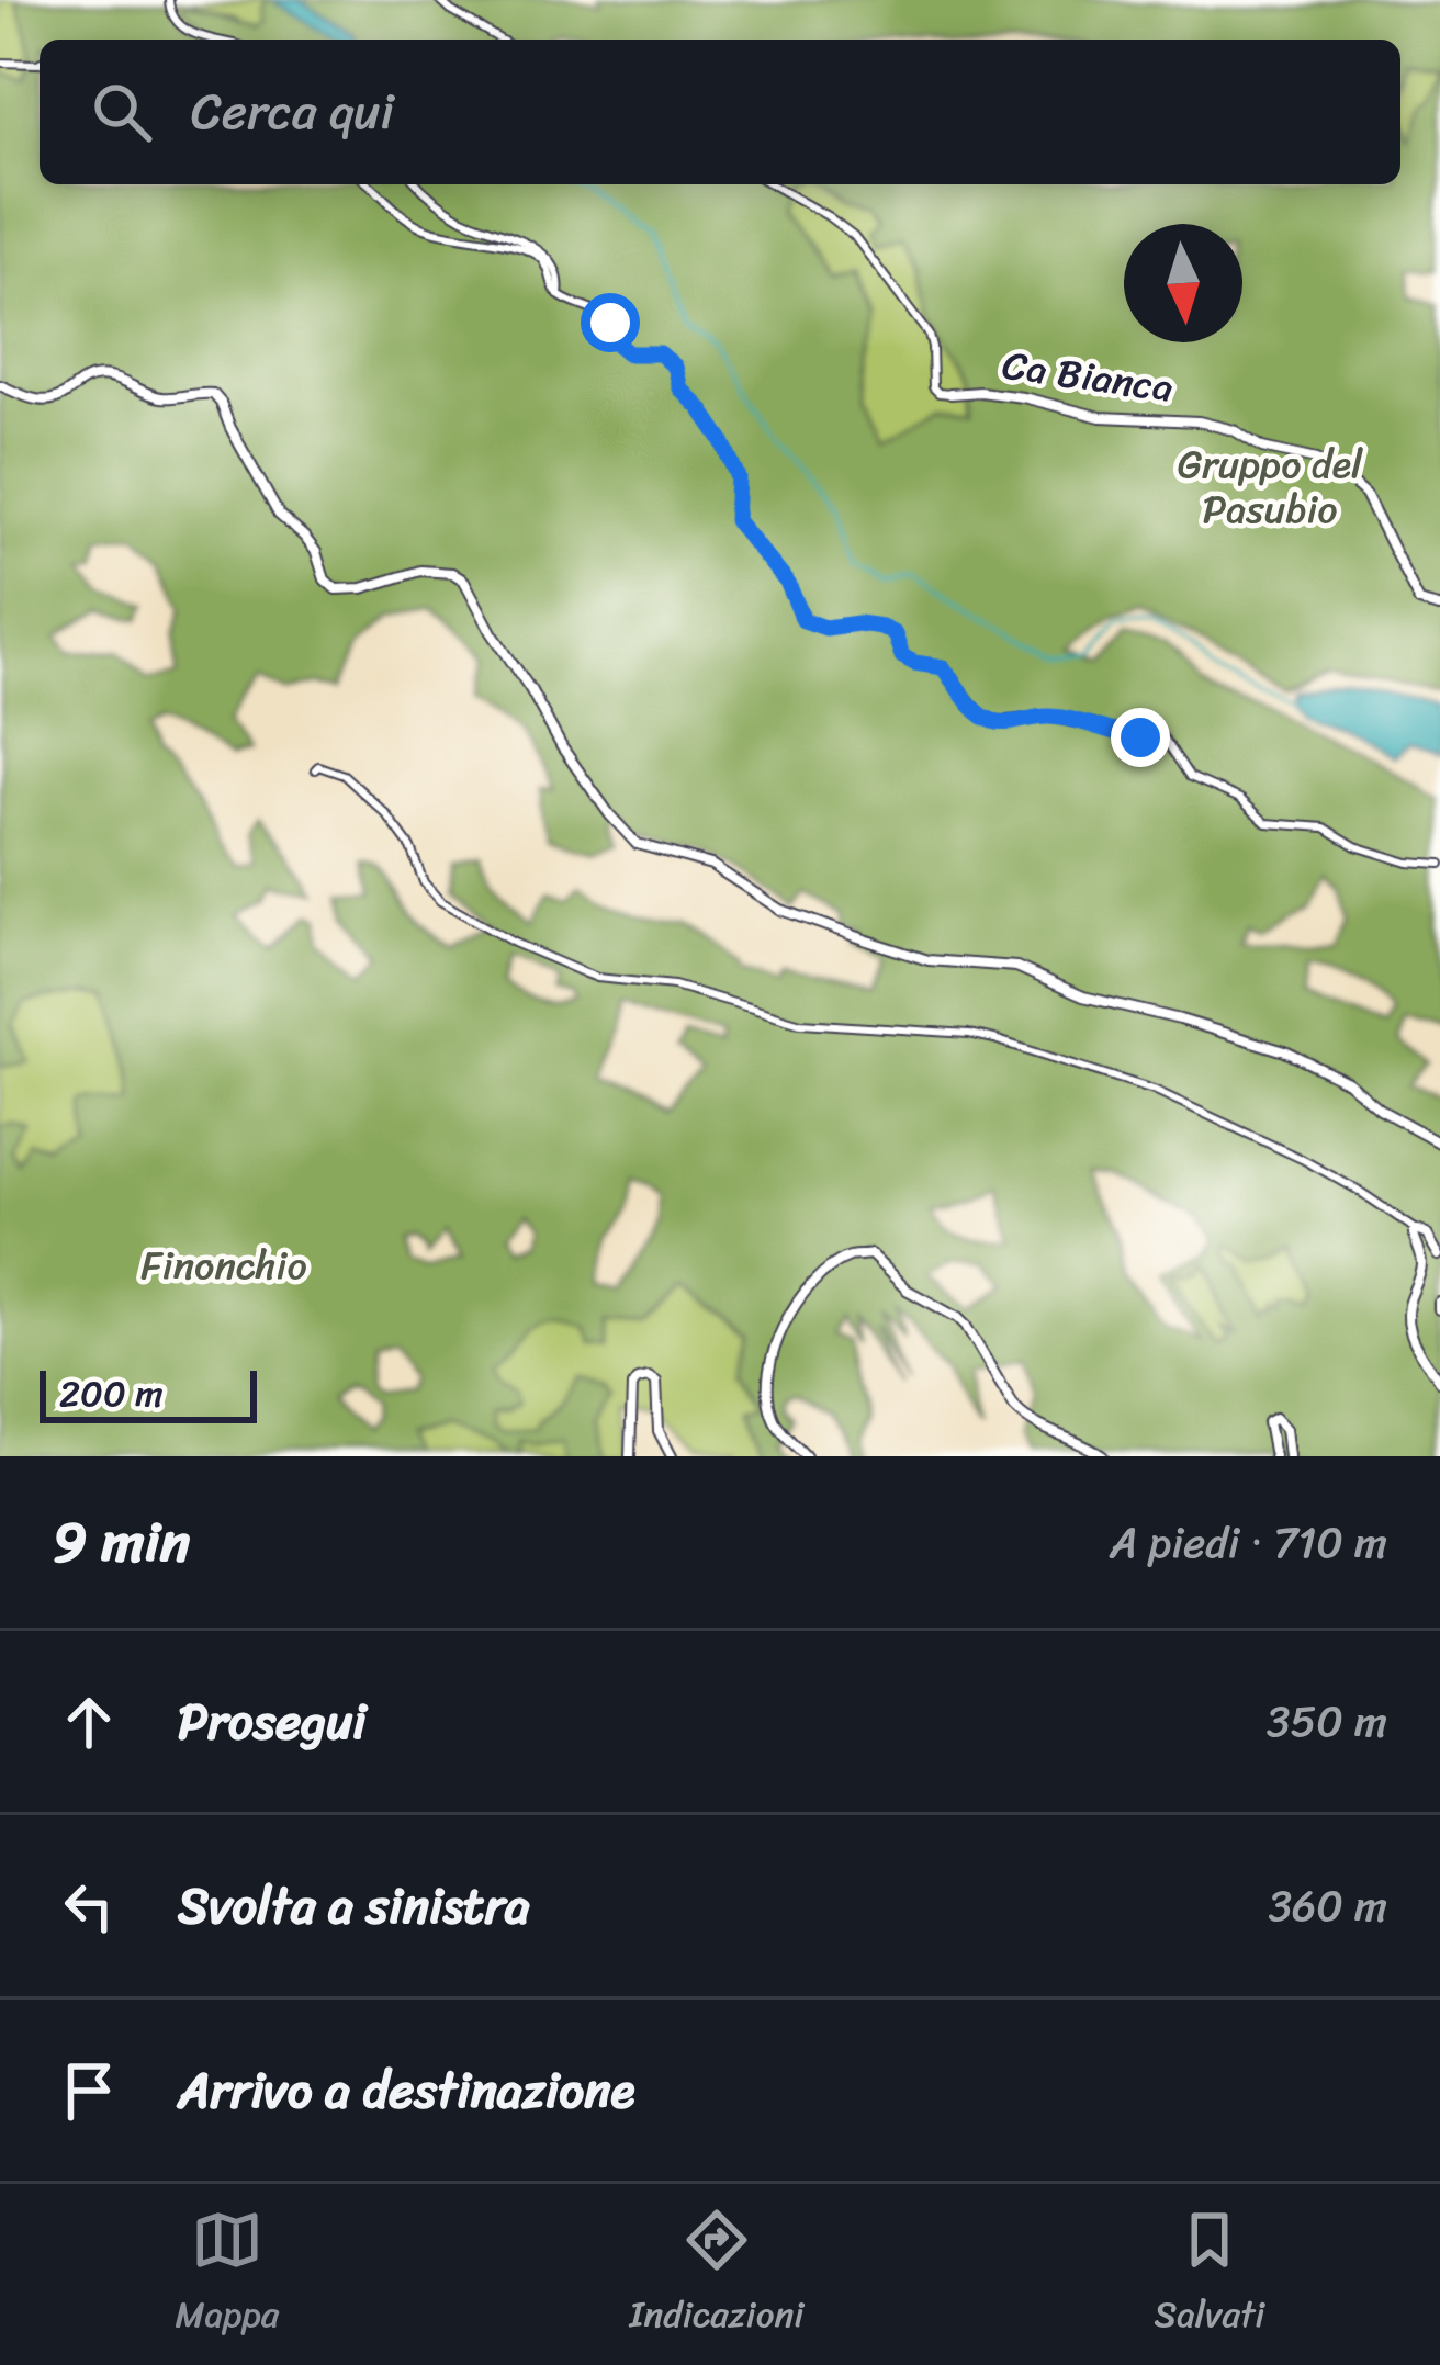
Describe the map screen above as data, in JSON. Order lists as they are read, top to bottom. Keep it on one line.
{"streets":{"main road":["Ca Bianca"]},"parks":["Gruppo del Pasubio","Finonchio"],"scale_bar":"200 m","north":"bottom","page":{"search":"Cerca qui","scale":"200 m","heading":["9 min","A piedi · 710 m"],"list":[["Prosegui","350 m"],["Svolta a sinistra","360 m"],"Arrivo a destinazione"],"nav":["Mappa","Indicazioni","Salvati"]}}
